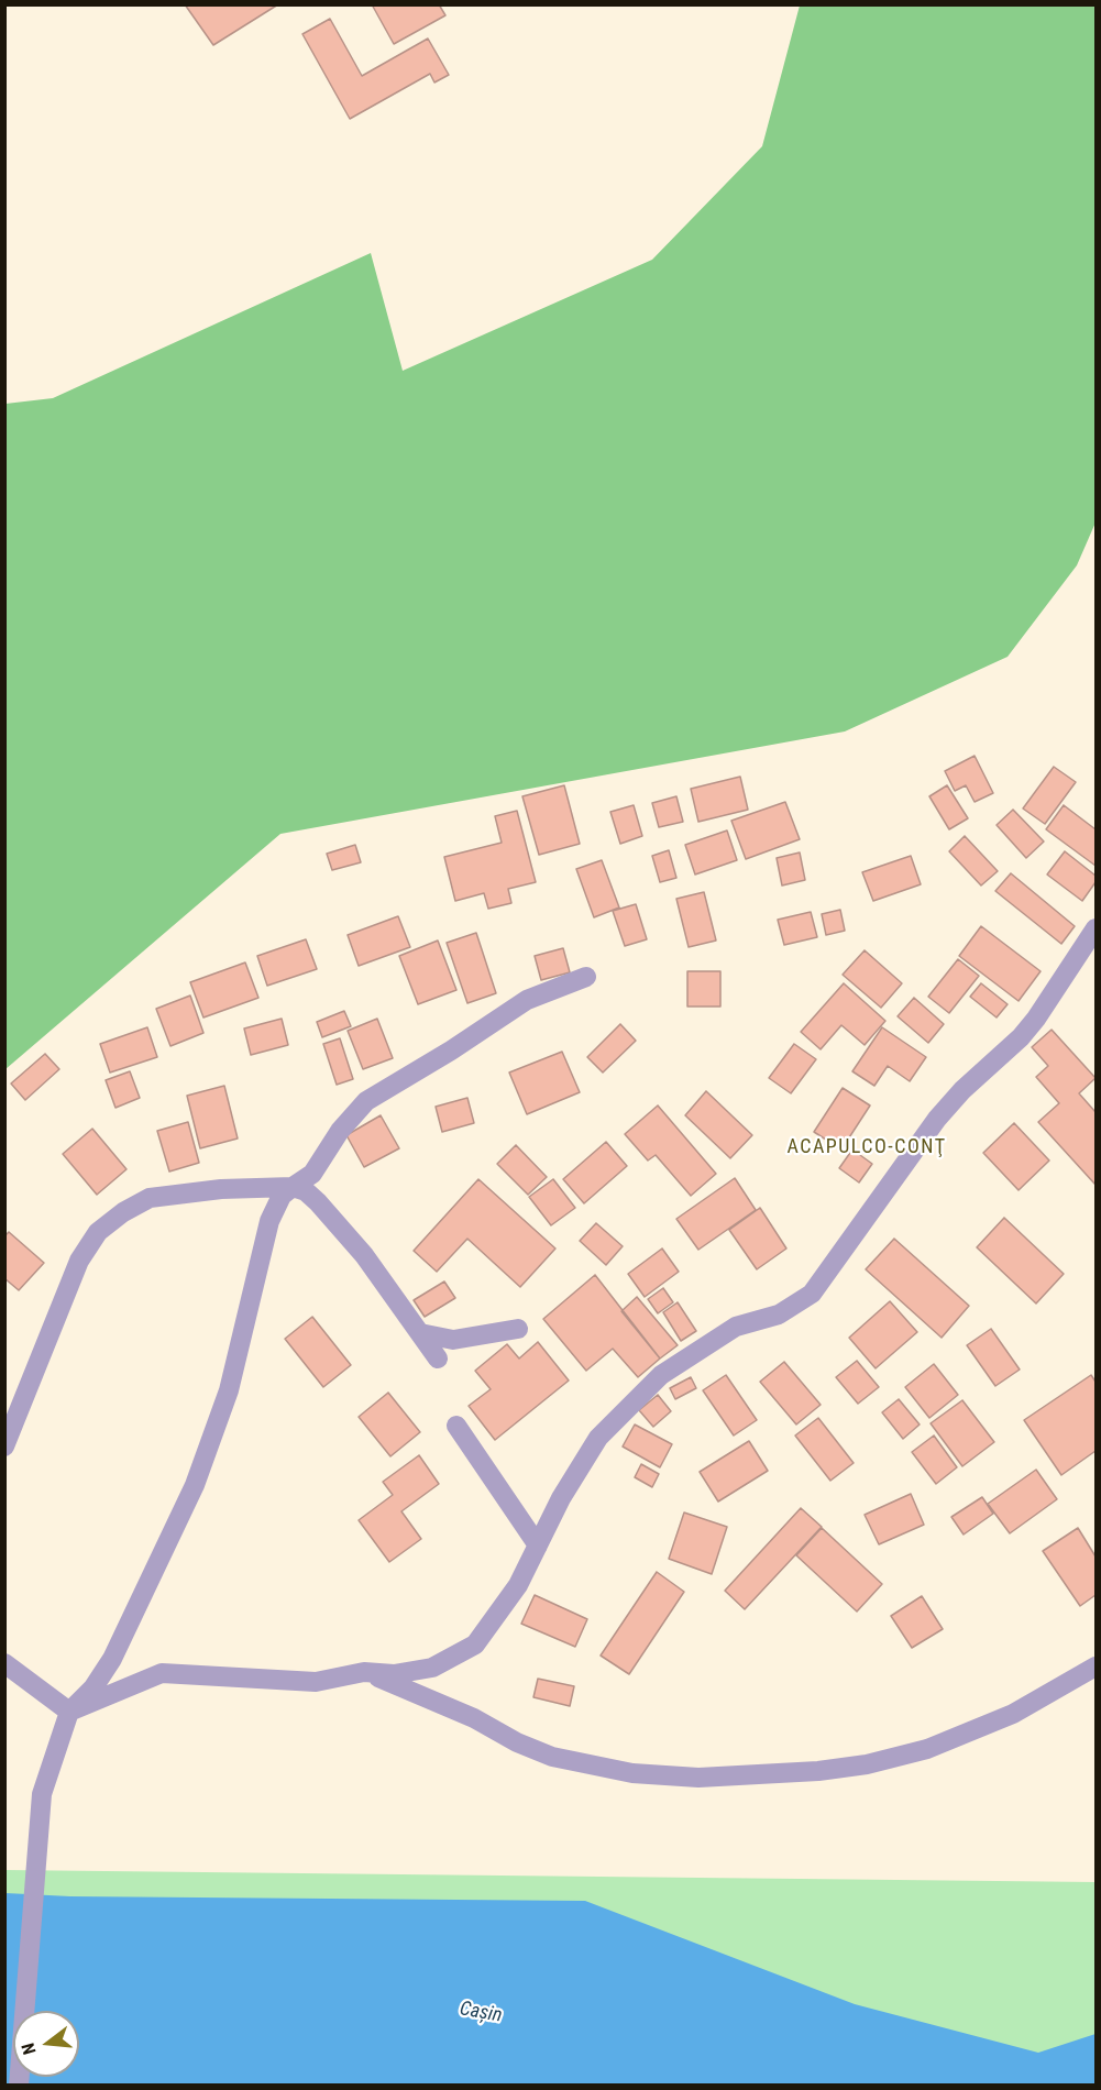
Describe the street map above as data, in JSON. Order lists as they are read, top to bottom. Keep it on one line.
{"districts":["ACAPULCO-CONŢ"],"water":["Cașin"],"north":"left"}
